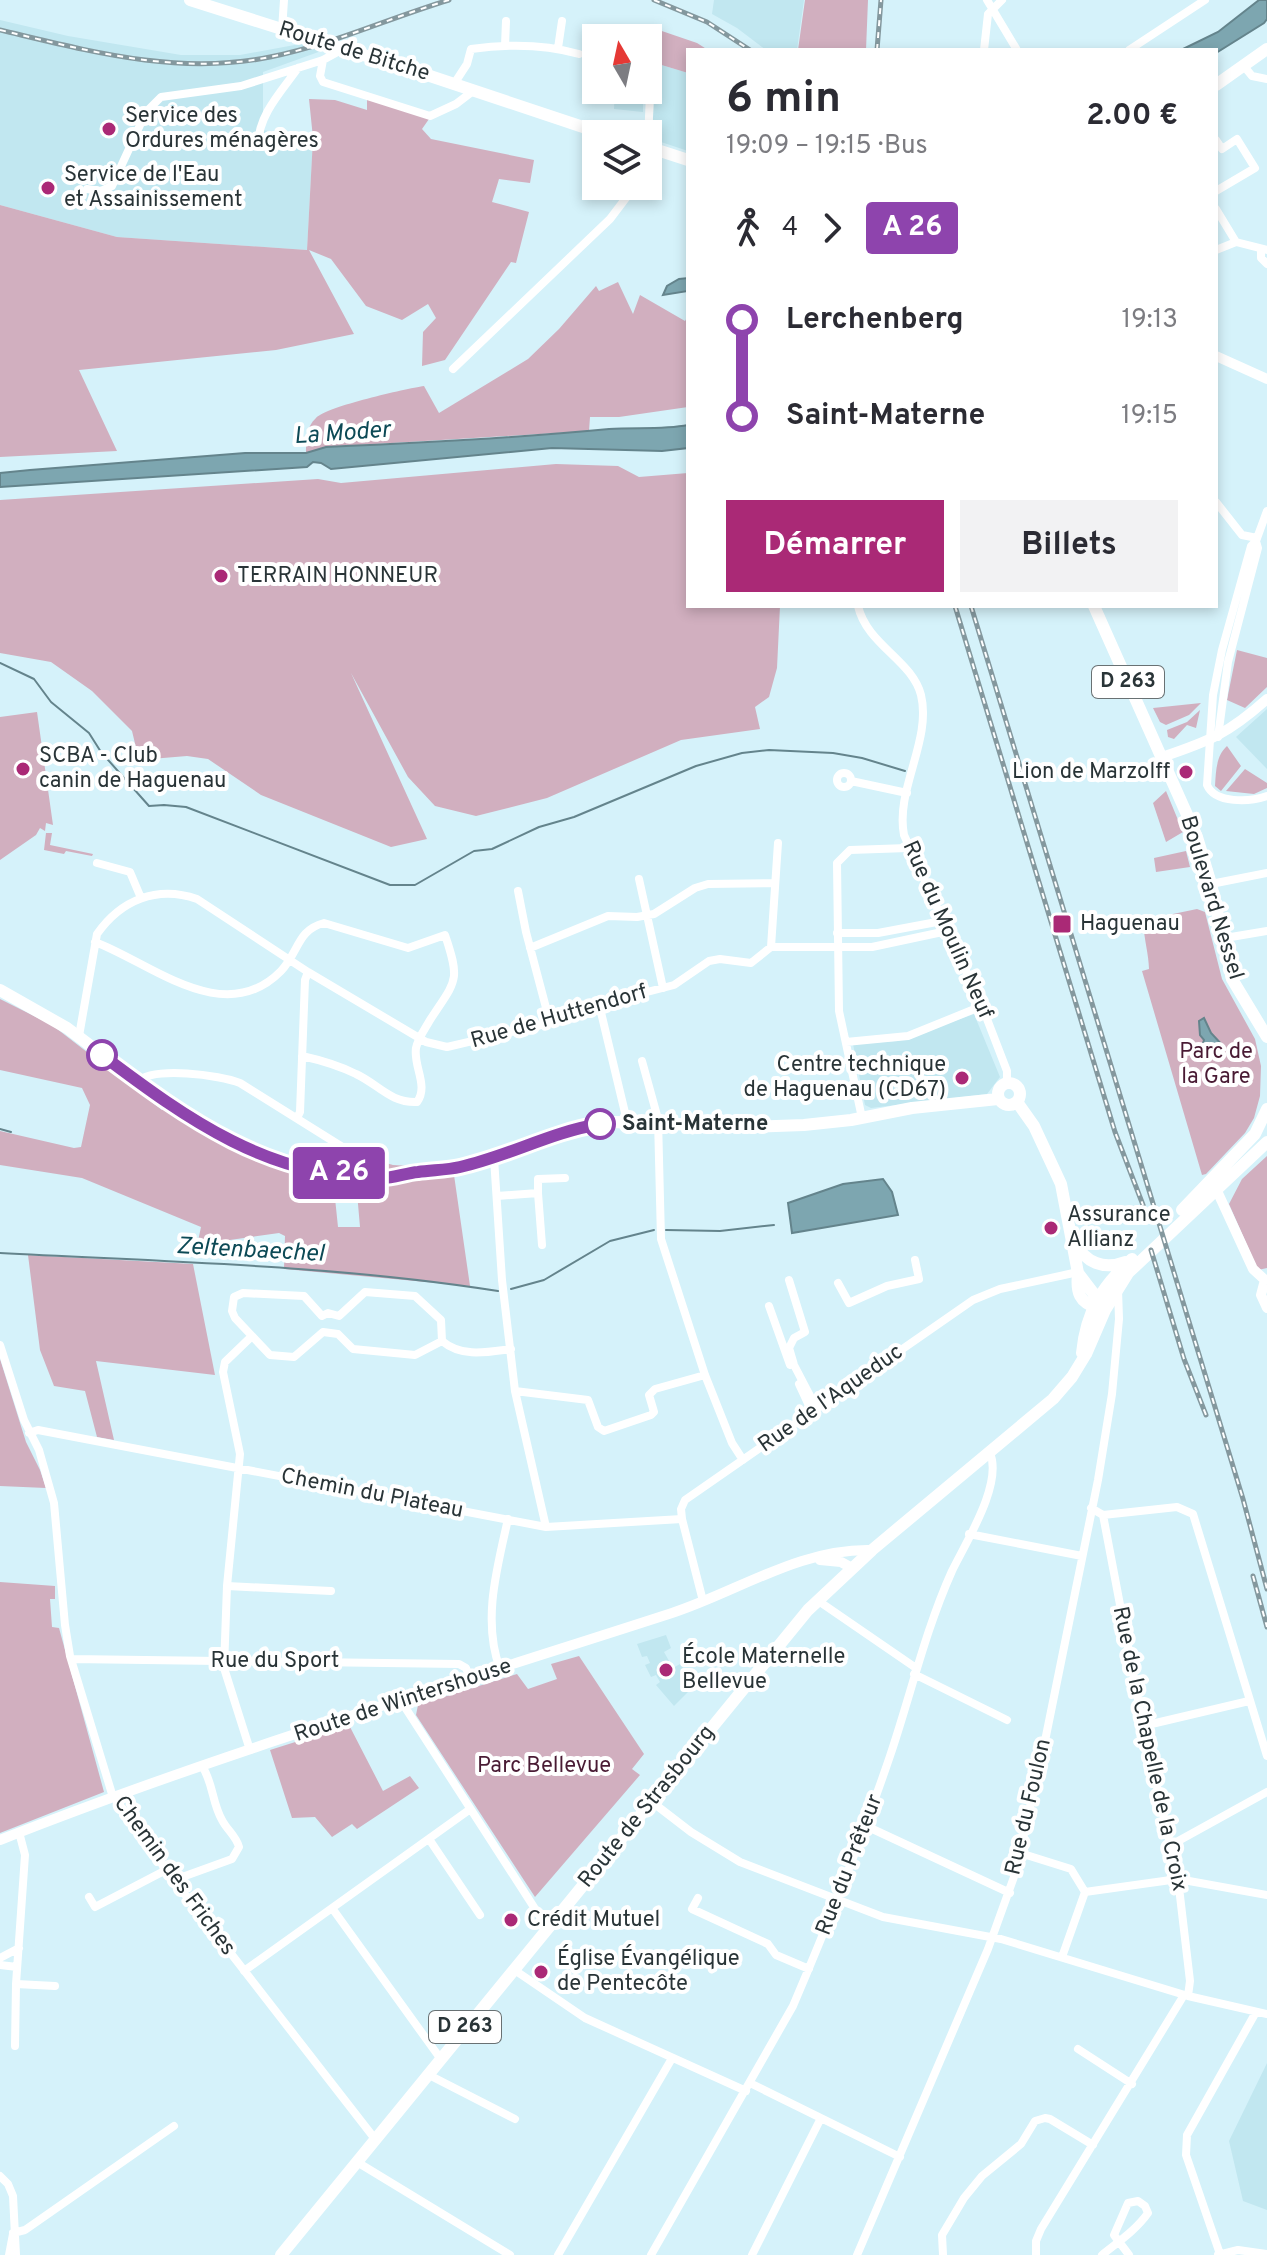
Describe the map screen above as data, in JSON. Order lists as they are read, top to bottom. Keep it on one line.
{"streets":{"main road":["Route de Bitche","D 263","Boulevard Nessel","Route de Strasbourg"],"street":["Rue du Moulin Neuf","Rue de Huttendorf","Rue de l'Aqueduc","Chemin du Plateau","Rue du Sport","Route de Wintershouse","Rue de la Chapelle de la Croix","Rue du Foulon","Rue du Prêteur","Chemin des Friches"]},"crossings":[["D 263","Boulevard Nessel"],["Rue du Moulin Neuf","Rue de Huttendorf"],["Rue de l'Aqueduc","Chemin du Plateau"],["Chemin du Plateau","Chemin des Friches"],["Rue du Sport","Route de Wintershouse"],["Rue du Sport","Chemin des Friches"],["Route de Wintershouse","Route de Strasbourg"],["Route de Wintershouse","Chemin des Friches"],["Route de Strasbourg","Rue du Foulon"],["Route de Strasbourg","Rue du Prêteur"],["Route de Strasbourg","Chemin des Friches"]],"water":["La Moder","Zeltenbaechel"],"parks":["Parc de la Gare","Parc Bellevue"],"places":{"other":["Service des Ordures ménagères","Service de l'Eau et Assainissement","TERRAIN HONNEUR","SCBA - Club canin de Haguenau","Lion de Marzolff","Centre technique de Haguenau (CD67)","Saint-Materne","Assurance Allianz","École Maternelle Bellevue","Crédit Mutuel","Église Évangélique de Pentecôte"],"transit":["Haguenau"]},"north":"top","page":{"on_map":"A 26","heading":["6 min","19:09 – 19:15 · Bus","2.00 €"],"legs":["4","A 26"],"list":[{"name":"Lerchenberg","value":"19:13"},{"name":"Saint-Materne","value":"19:15"}],"buttons":["Démarrer","Billets"]}}
